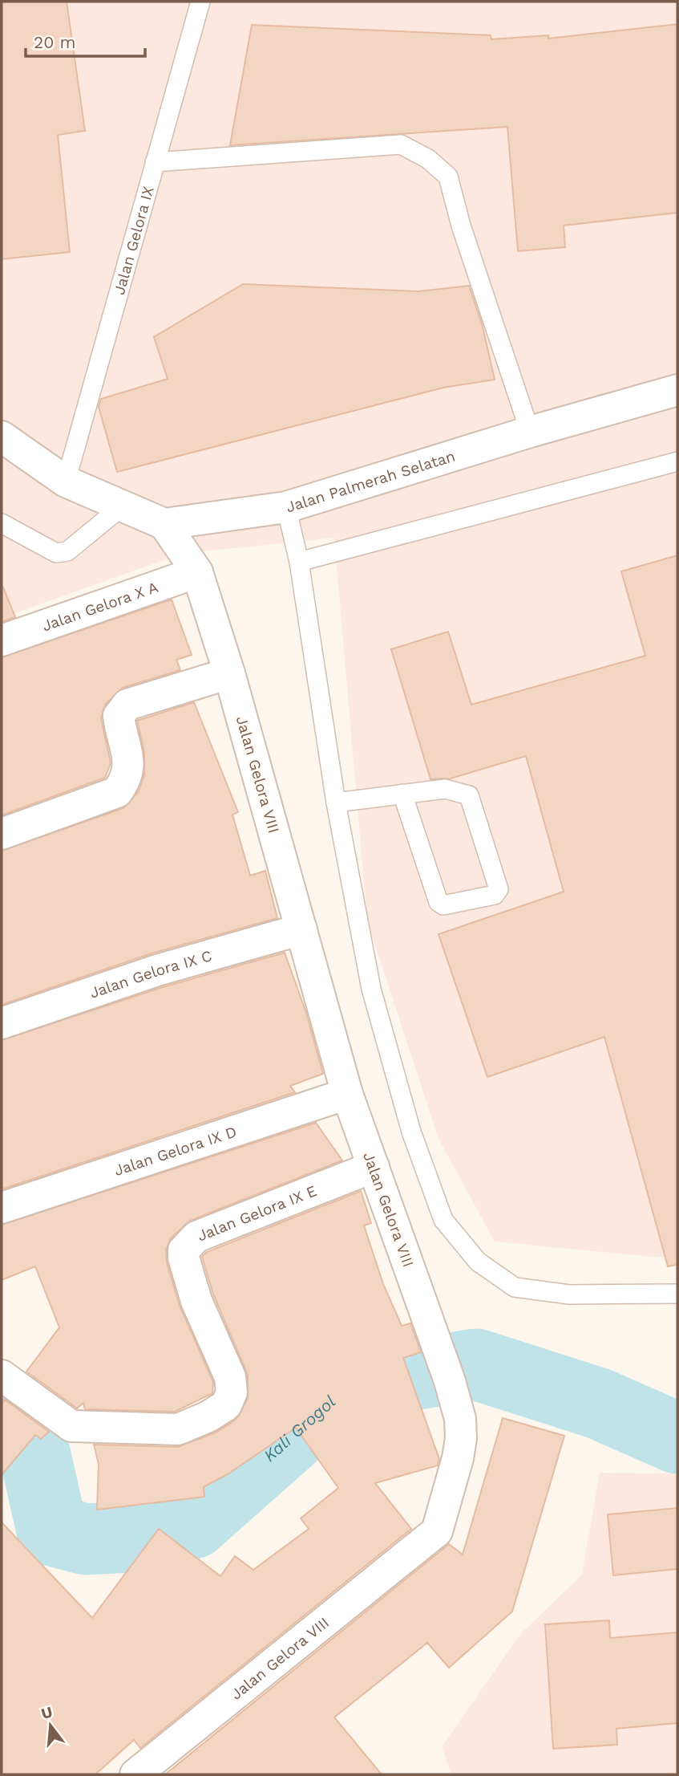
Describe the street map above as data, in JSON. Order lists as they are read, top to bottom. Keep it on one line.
{"streets":{"street":["Jalan Palmerah Selatan","Jalan Gelora X A","Jalan Gelora VIII","Jalan Gelora IX C","Jalan Gelora IX D","Jalan Gelora IX E"],"lane":["Jalan Gelora IX"]},"crossings":[["Jalan Gelora IX","Jalan Palmerah Selatan"],["Jalan Palmerah Selatan","Jalan Gelora VIII"],["Jalan Gelora X A","Jalan Gelora VIII"],["Jalan Gelora VIII","Jalan Gelora IX C"],["Jalan Gelora VIII","Jalan Gelora IX D"],["Jalan Gelora VIII","Jalan Gelora IX E"]],"water":["Kali Grogol"],"scale_bar":"20 m","north":"top"}
